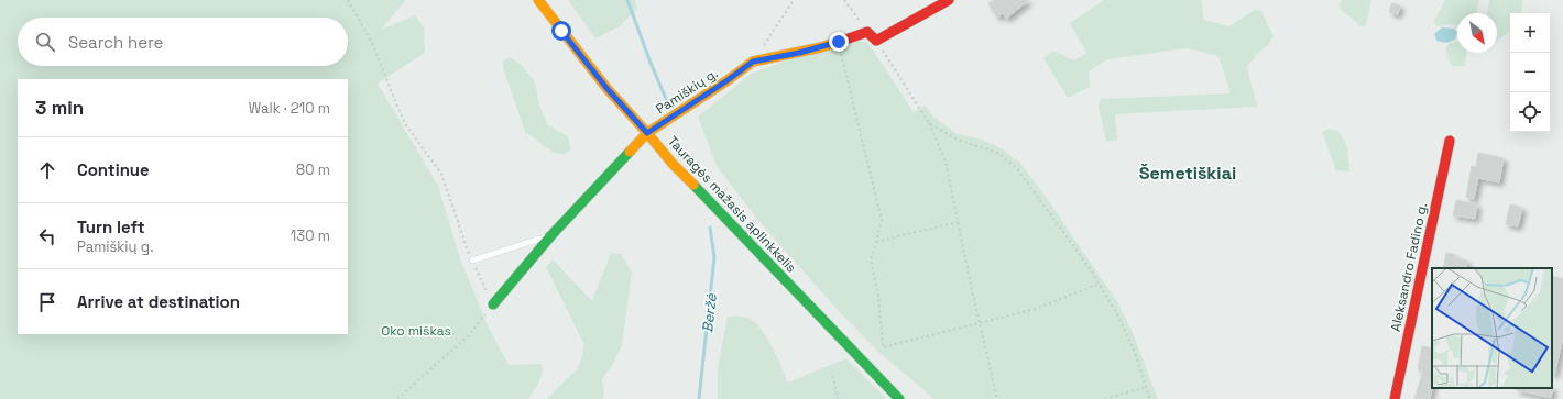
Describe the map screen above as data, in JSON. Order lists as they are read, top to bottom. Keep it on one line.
{"streets":{"street":["Pamiškių g.","Tauragės mažasis aplinkkelis","Aleksandro Fadino g."]},"crossings":[["Pamiškių g.","Tauragės mažasis aplinkkelis"]],"districts":["Šemetiškiai"],"water":["Beržė"],"parks":["Oko miškas"],"north":"bottom right","page":{"map_buttons":["+","−"],"search":"Search here","heading":["3 min","Walk · 210 m"],"list":[["Continue","80 m"],["Turn left","Pamiškių g.","130 m"],"Arrive at destination"]}}
